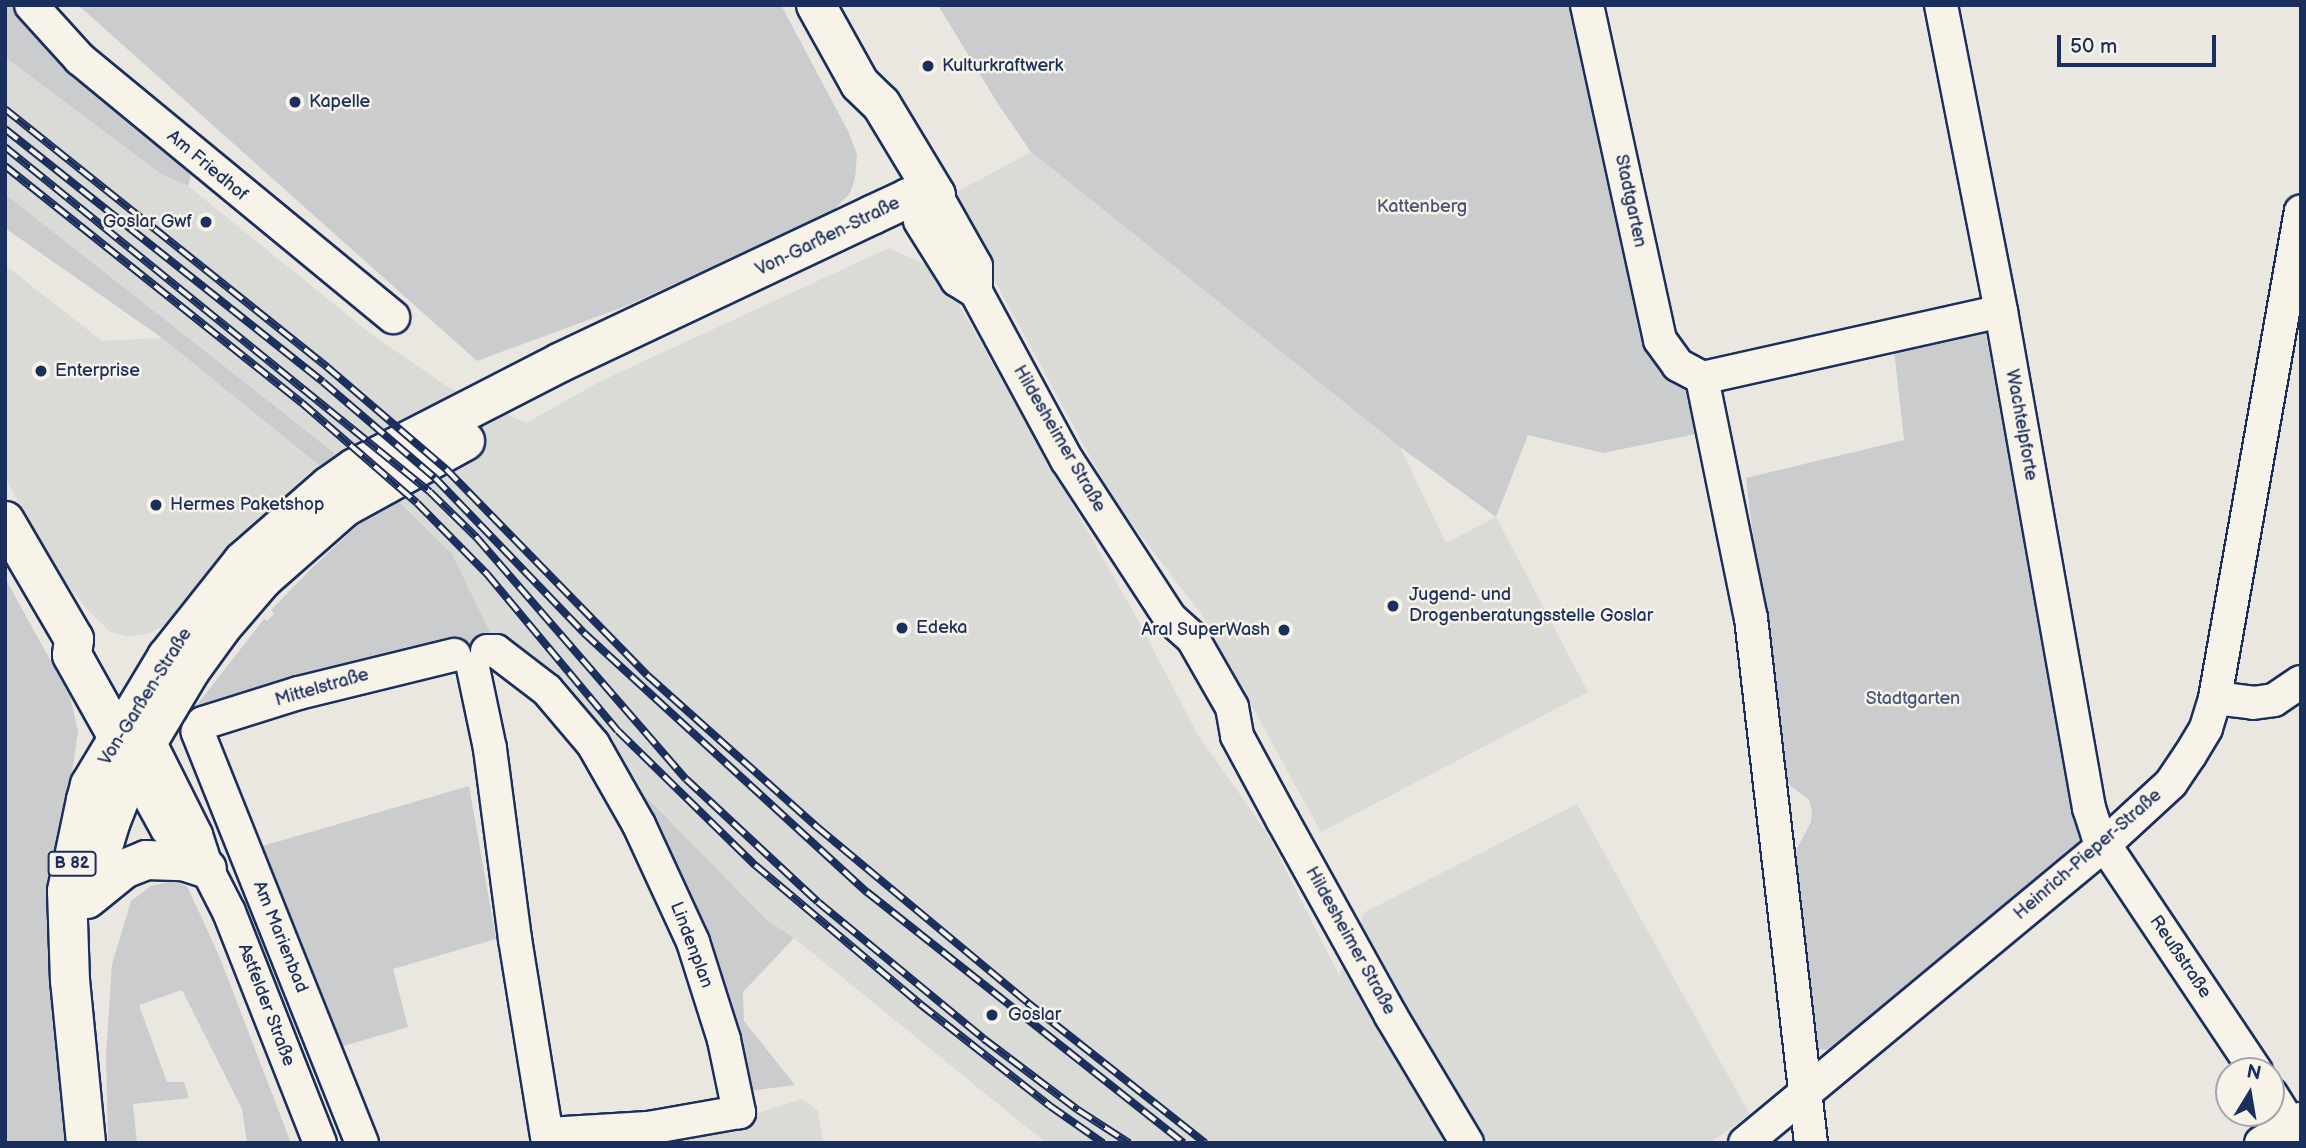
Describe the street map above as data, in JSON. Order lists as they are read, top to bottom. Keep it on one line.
{"streets":{"main road":["Von-Garßen-Straße","Hildesheimer Straße","B 82","Astfelder Straße"],"street":["Am Friedhof","Stadtgarten","Wachtelpforte","Mittelstraße","Heinrich-Pieper-Straße","Am Marienbad","Lindenplan","Reußstraße"]},"crossings":[["Von-Garßen-Straße","Hildesheimer Straße"],["Von-Garßen-Straße","B 82"],["Von-Garßen-Straße","Astfelder Straße"],["Wachtelpforte","Heinrich-Pieper-Straße"],["Wachtelpforte","Reußstraße"],["Mittelstraße","Am Marienbad"],["Mittelstraße","Lindenplan"],["Heinrich-Pieper-Straße","Reußstraße"],["B 82","Astfelder Straße"]],"parks":["Kattenberg","Stadtgarten"],"places":["Kulturkraftwerk","Kapelle","Goslar Gwf","Enterprise","Hermes Paketshop","Jugend- und Drogenberatungsstelle Goslar","Edeka","Aral SuperWash","Goslar"],"scale_bar":"50 m","north":"top"}
